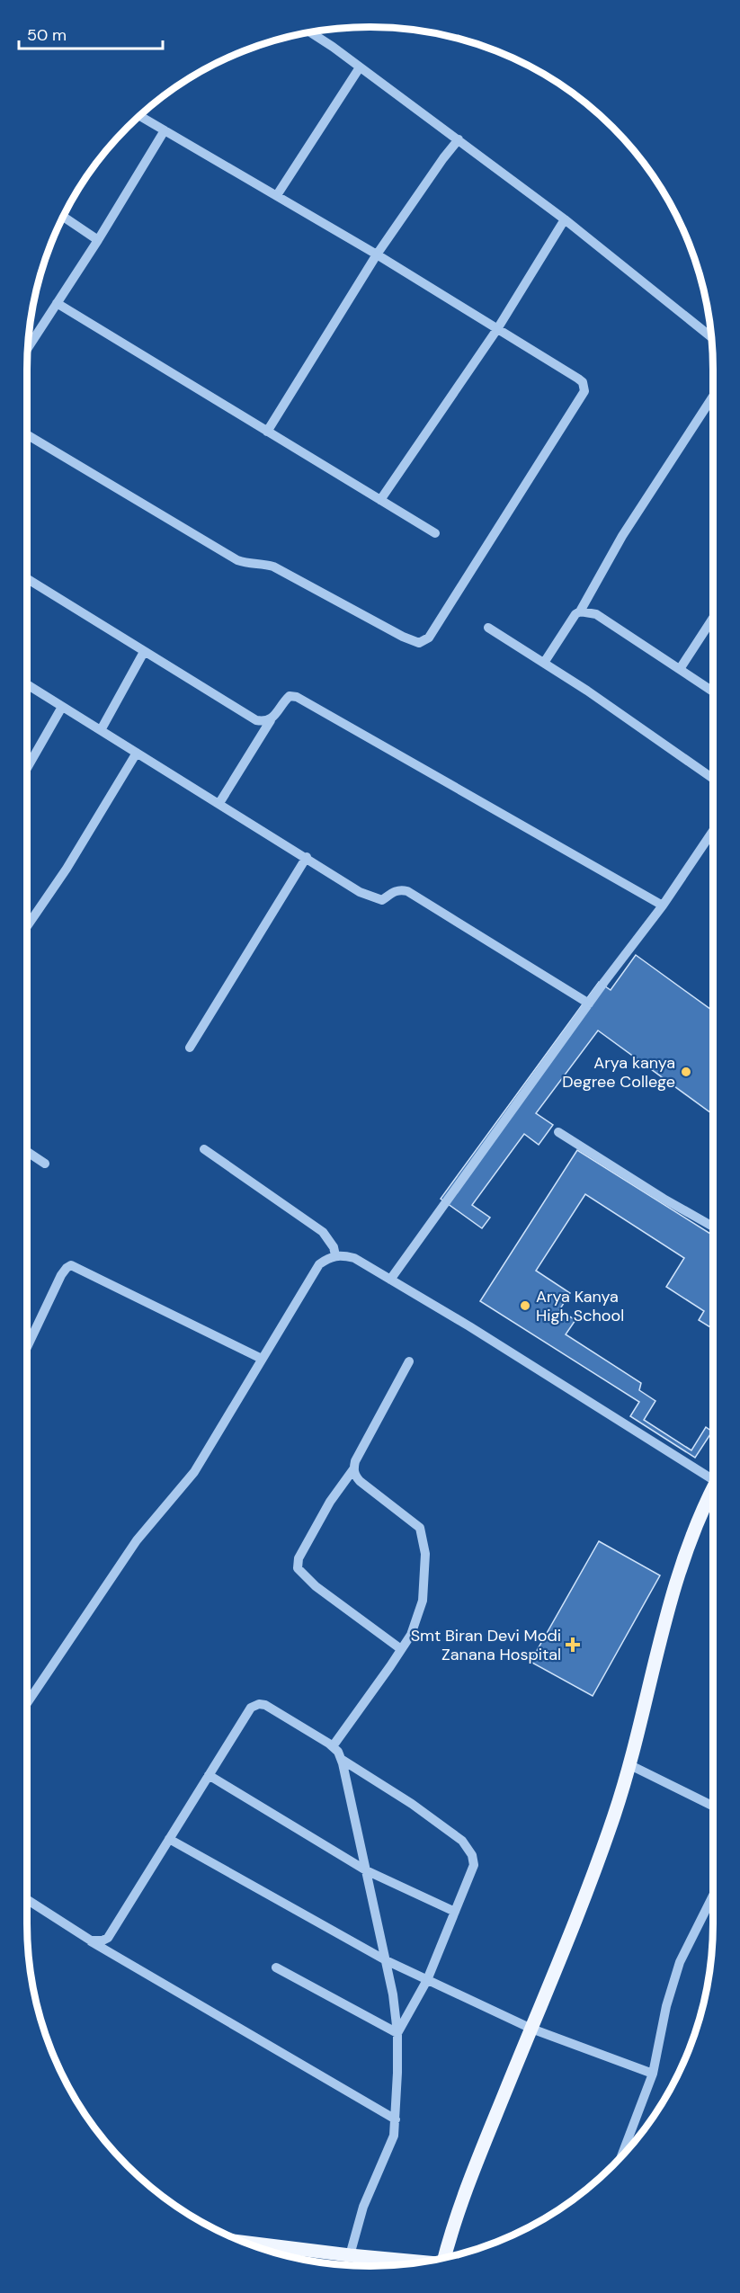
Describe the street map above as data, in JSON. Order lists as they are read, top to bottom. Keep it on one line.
{"places":{"other":["Arya kanya Degree College","Arya Kanya High School"],"health":["Smt Biran Devi Modi Zanana Hospital"]},"scale_bar":"50 m"}
